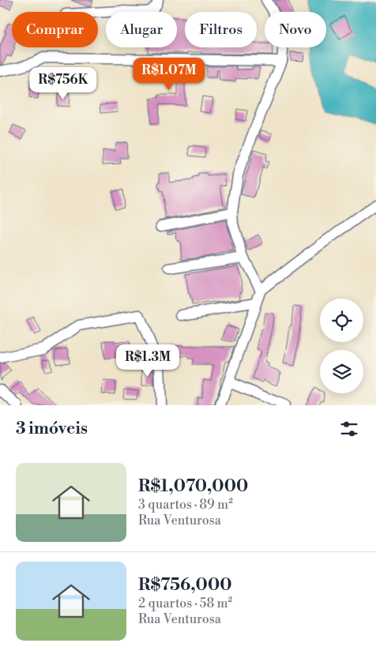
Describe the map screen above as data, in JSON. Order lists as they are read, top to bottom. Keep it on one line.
{"page":{"chip":["Comprar","Alugar","Filtros","Novo"],"price":["R$1.07M","R$756K","R$1.3M"],"heading":"3 imóveis","list":[{"name":"R$1,070,000","note":"3 quartos · 89 m² · Rua Venturosa"},{"name":"R$756,000","note":"2 quartos · 58 m² · Rua Venturosa"}]}}
